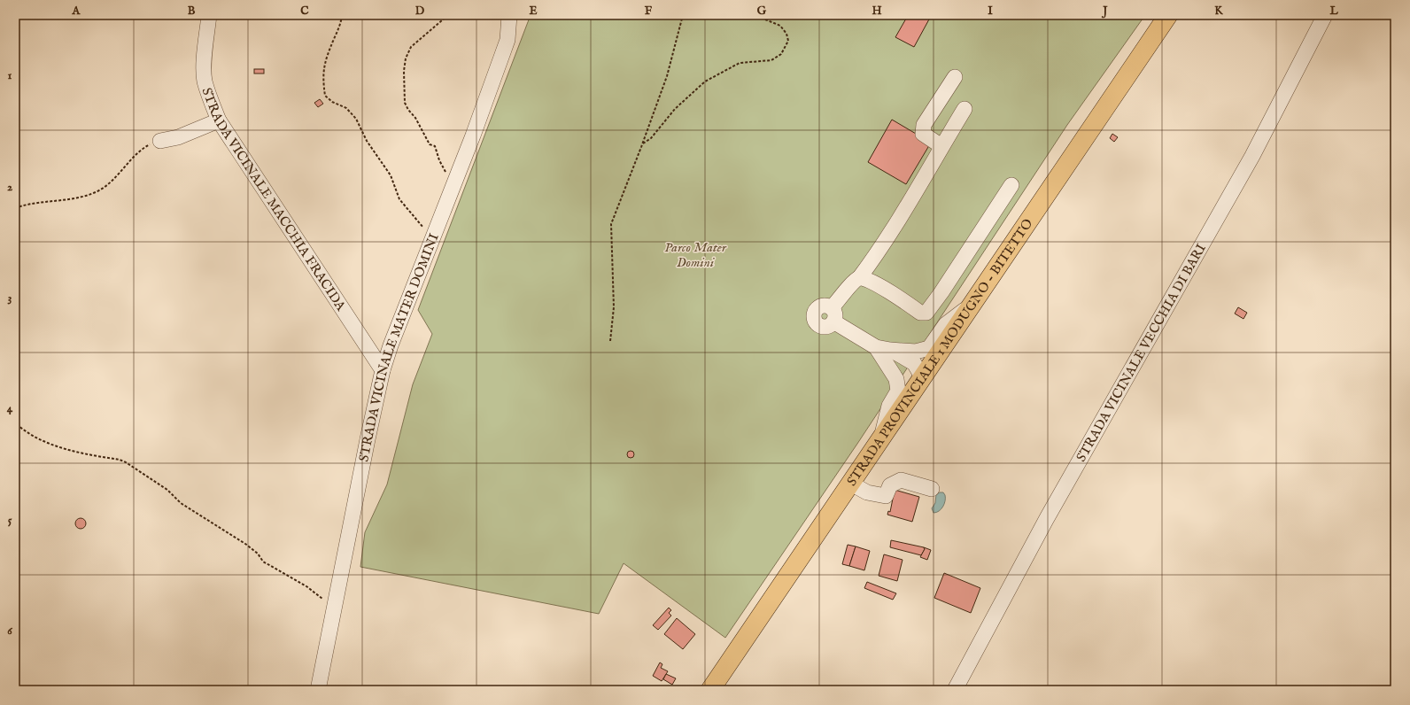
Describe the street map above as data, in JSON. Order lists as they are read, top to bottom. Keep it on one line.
{"streets":{"main road":["STRADA PROVINCIALE 1 MODUGNO - BITETTO"],"street":["STRADA VICINALE MACCHIA FRACIDA","STRADA VICINALE MATER DOMINI","STRADA VICINALE VECCHIA DI BARI"]},"crossings":[["STRADA VICINALE MACCHIA FRACIDA","STRADA VICINALE MATER DOMINI"]],"parks":["Parco Mater Domini"],"grid":{"columns":["A","B","C","D","E","F","G","H","I","J","K","L"],"rows":["1","2","3","4","5","6"]}}
